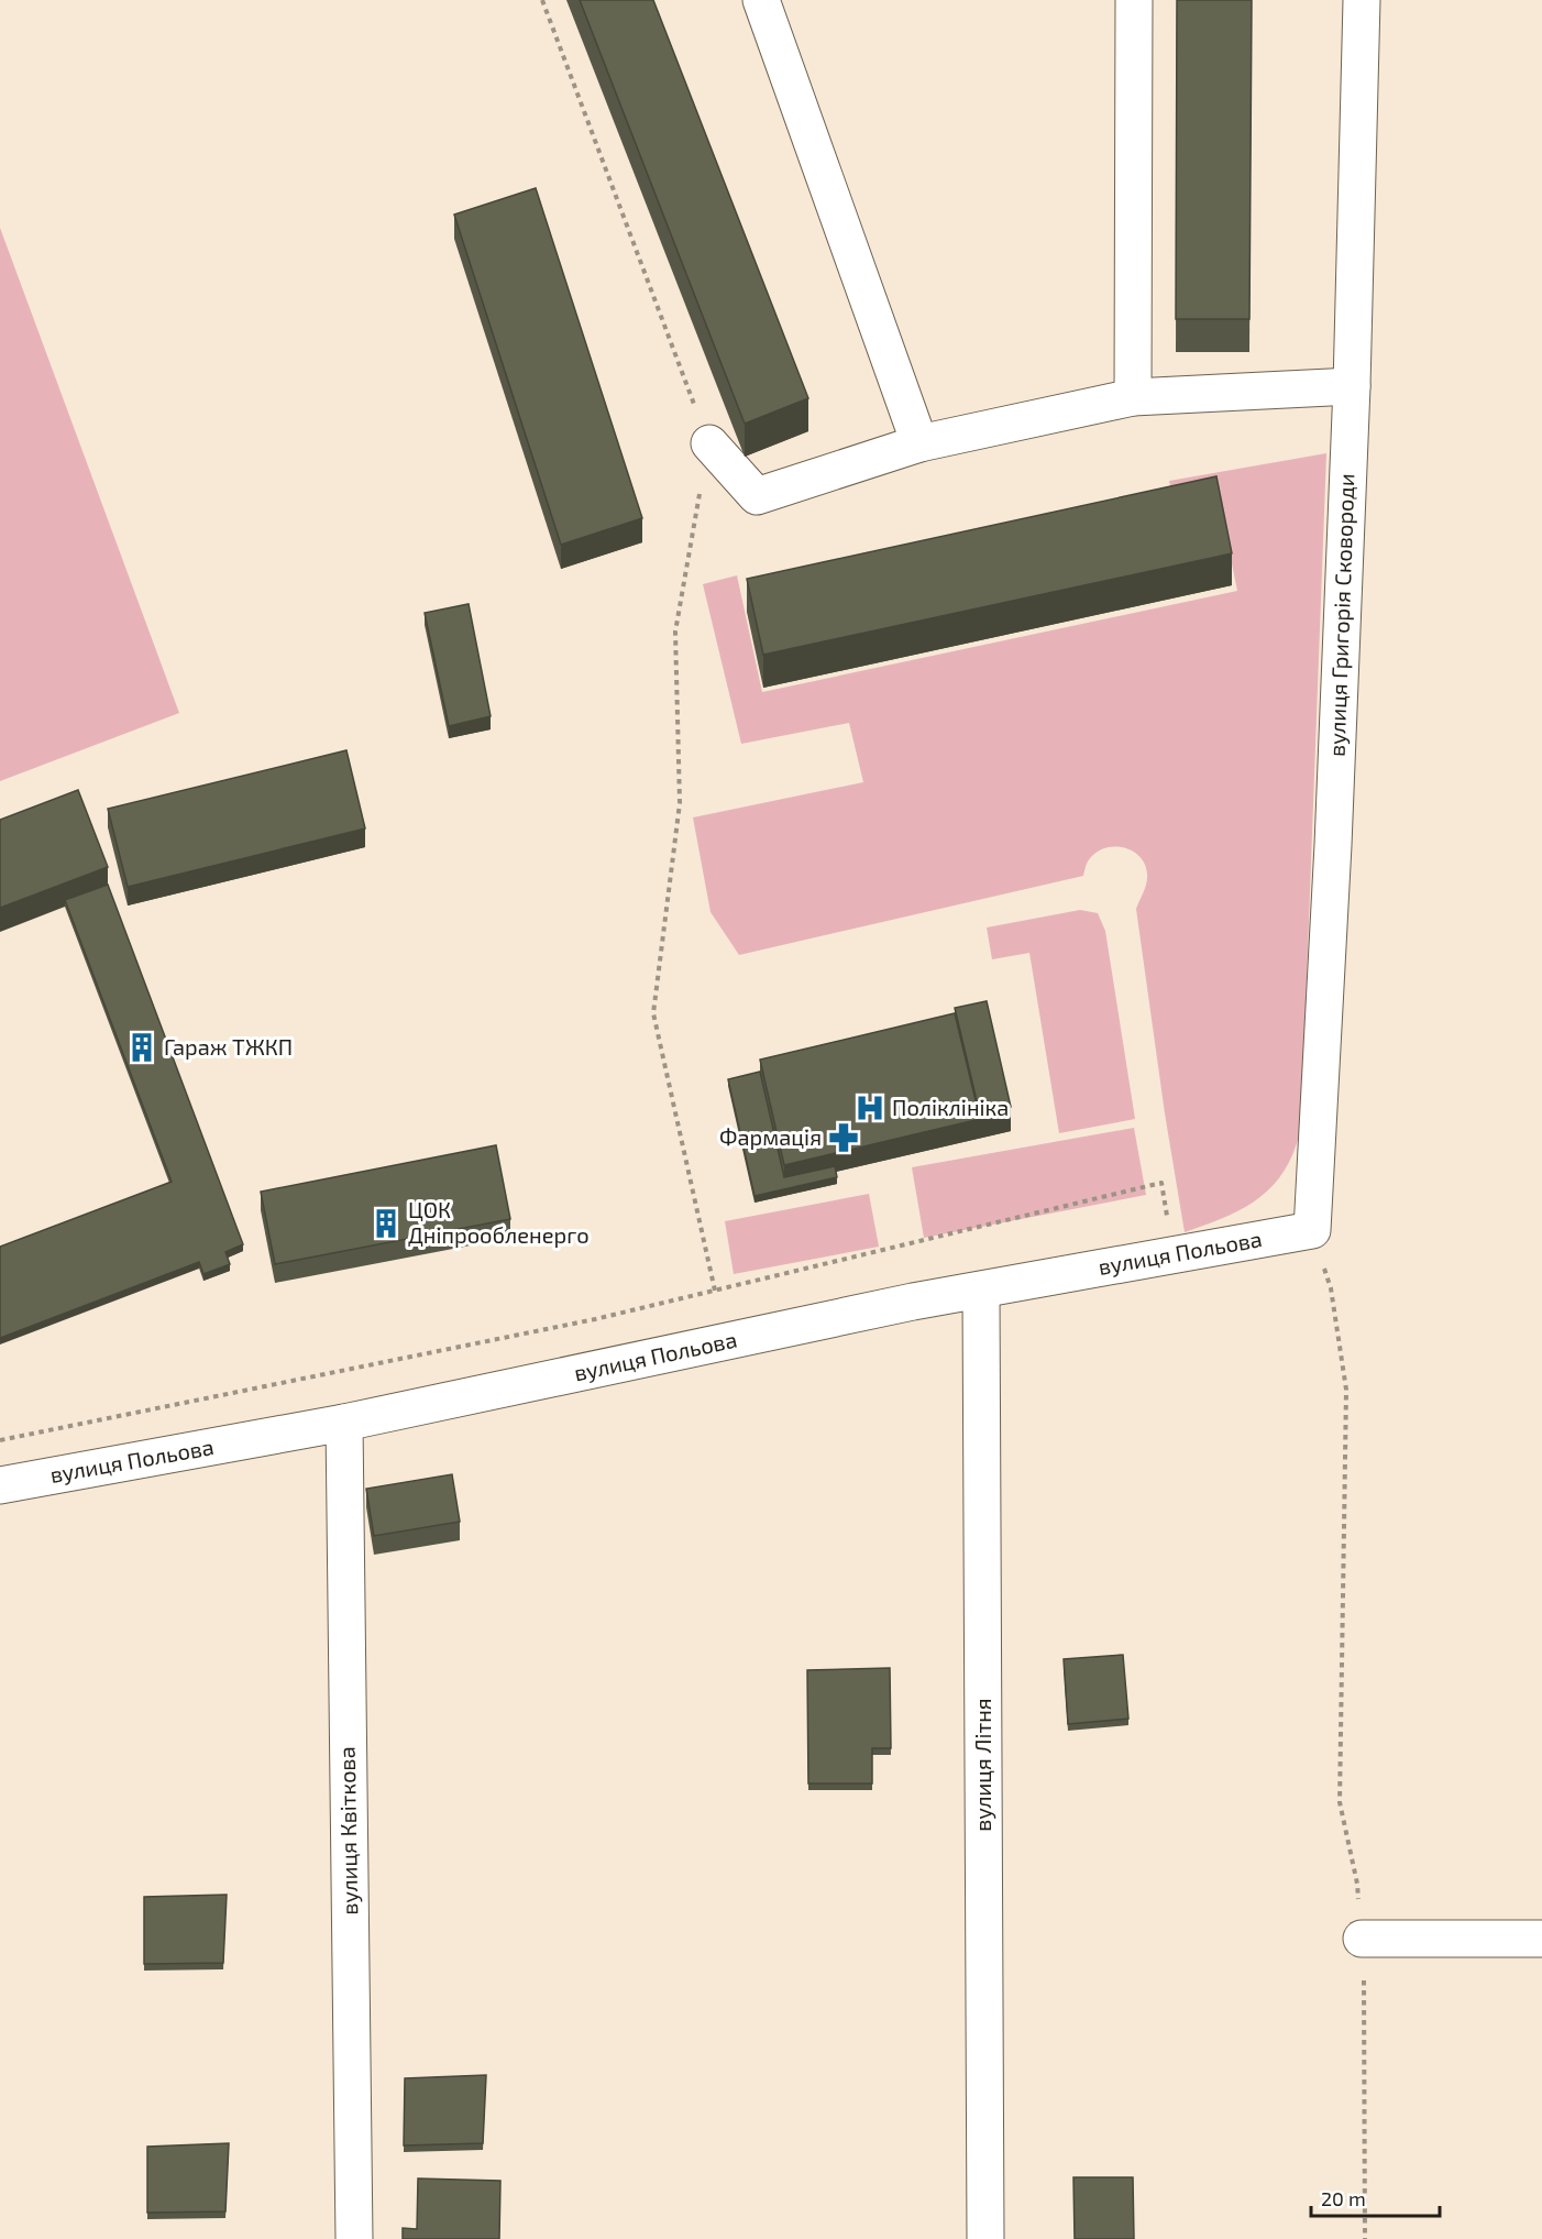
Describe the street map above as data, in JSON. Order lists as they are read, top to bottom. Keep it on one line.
{"streets":{"street":["вулиця Григорія Сковороди","вулиця Польова","вулиця Літня","вулиця Квіткова"]},"crossings":[["вулиця Григорія Сковороди","вулиця Польова"],["вулиця Польова","вулиця Літня"],["вулиця Польова","вулиця Квіткова"]],"places":{"building":["Гараж ТЖКП","ЦОК Дніпрообленерго"],"hospital":["Поліклініка"],"pharmacy":["Фармація"]},"scale_bar":"20 m"}
